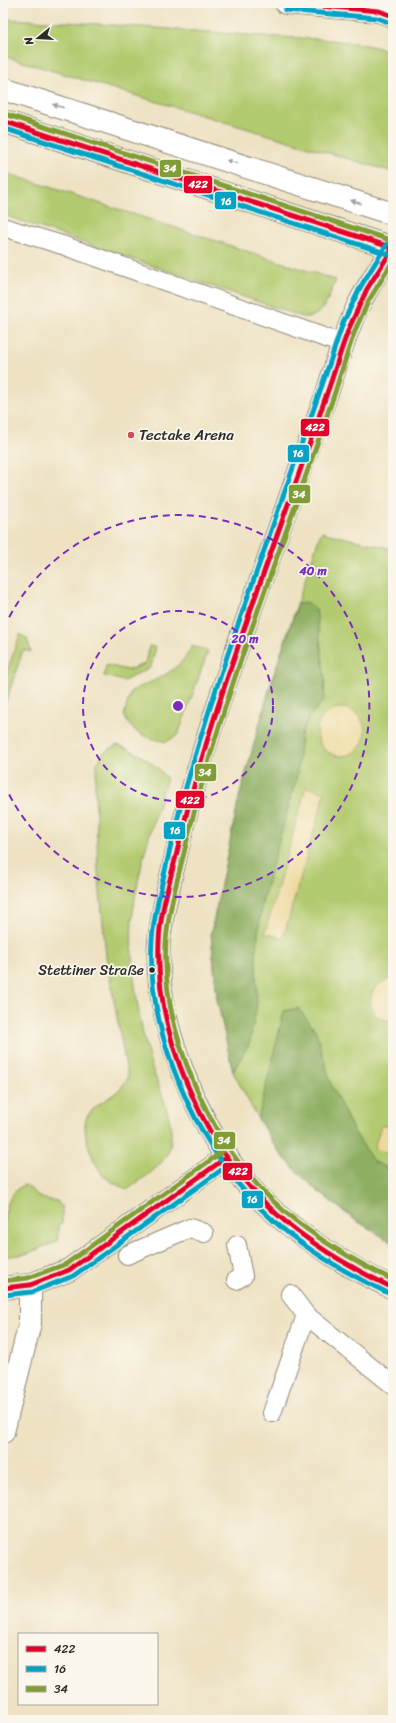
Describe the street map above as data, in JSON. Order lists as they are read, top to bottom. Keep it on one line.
{"places":["Tectake Arena","Stettiner Straße"],"lines":["transit line 422","transit line 16","transit line 34"],"legend":["422","16","34"],"north":"left","rings":["40 m","20 m"]}
